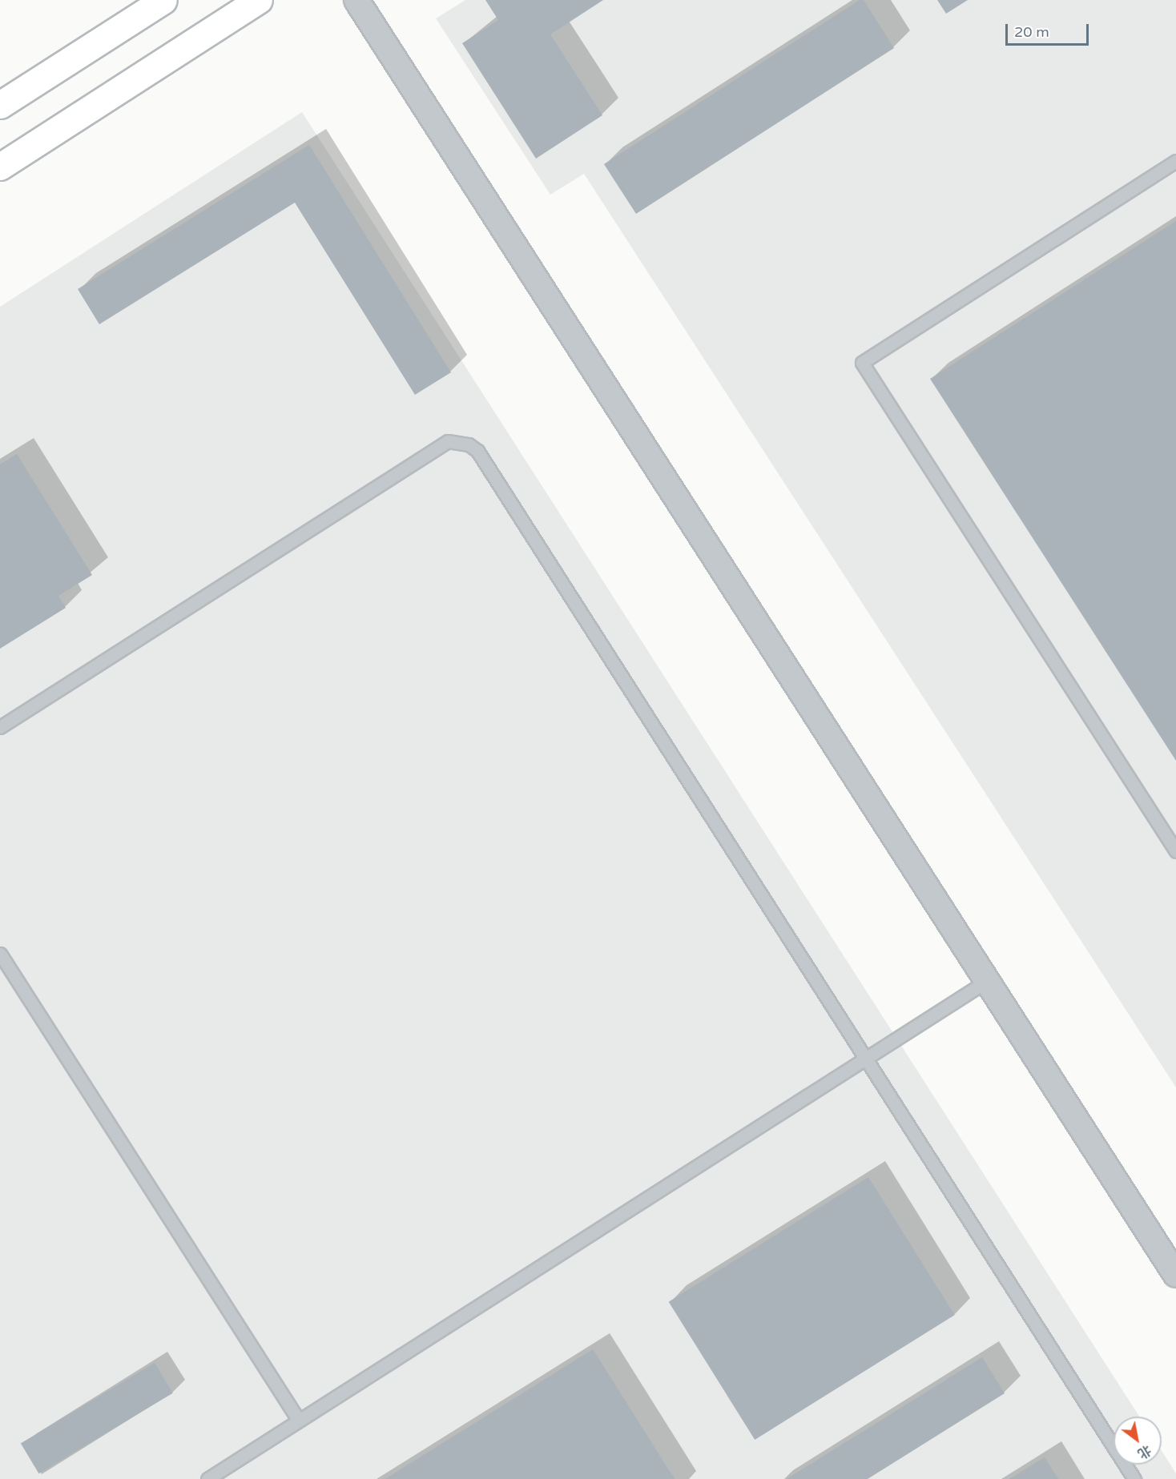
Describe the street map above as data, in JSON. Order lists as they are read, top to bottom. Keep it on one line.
{"scale_bar":"20 m","north":"bottom right"}
